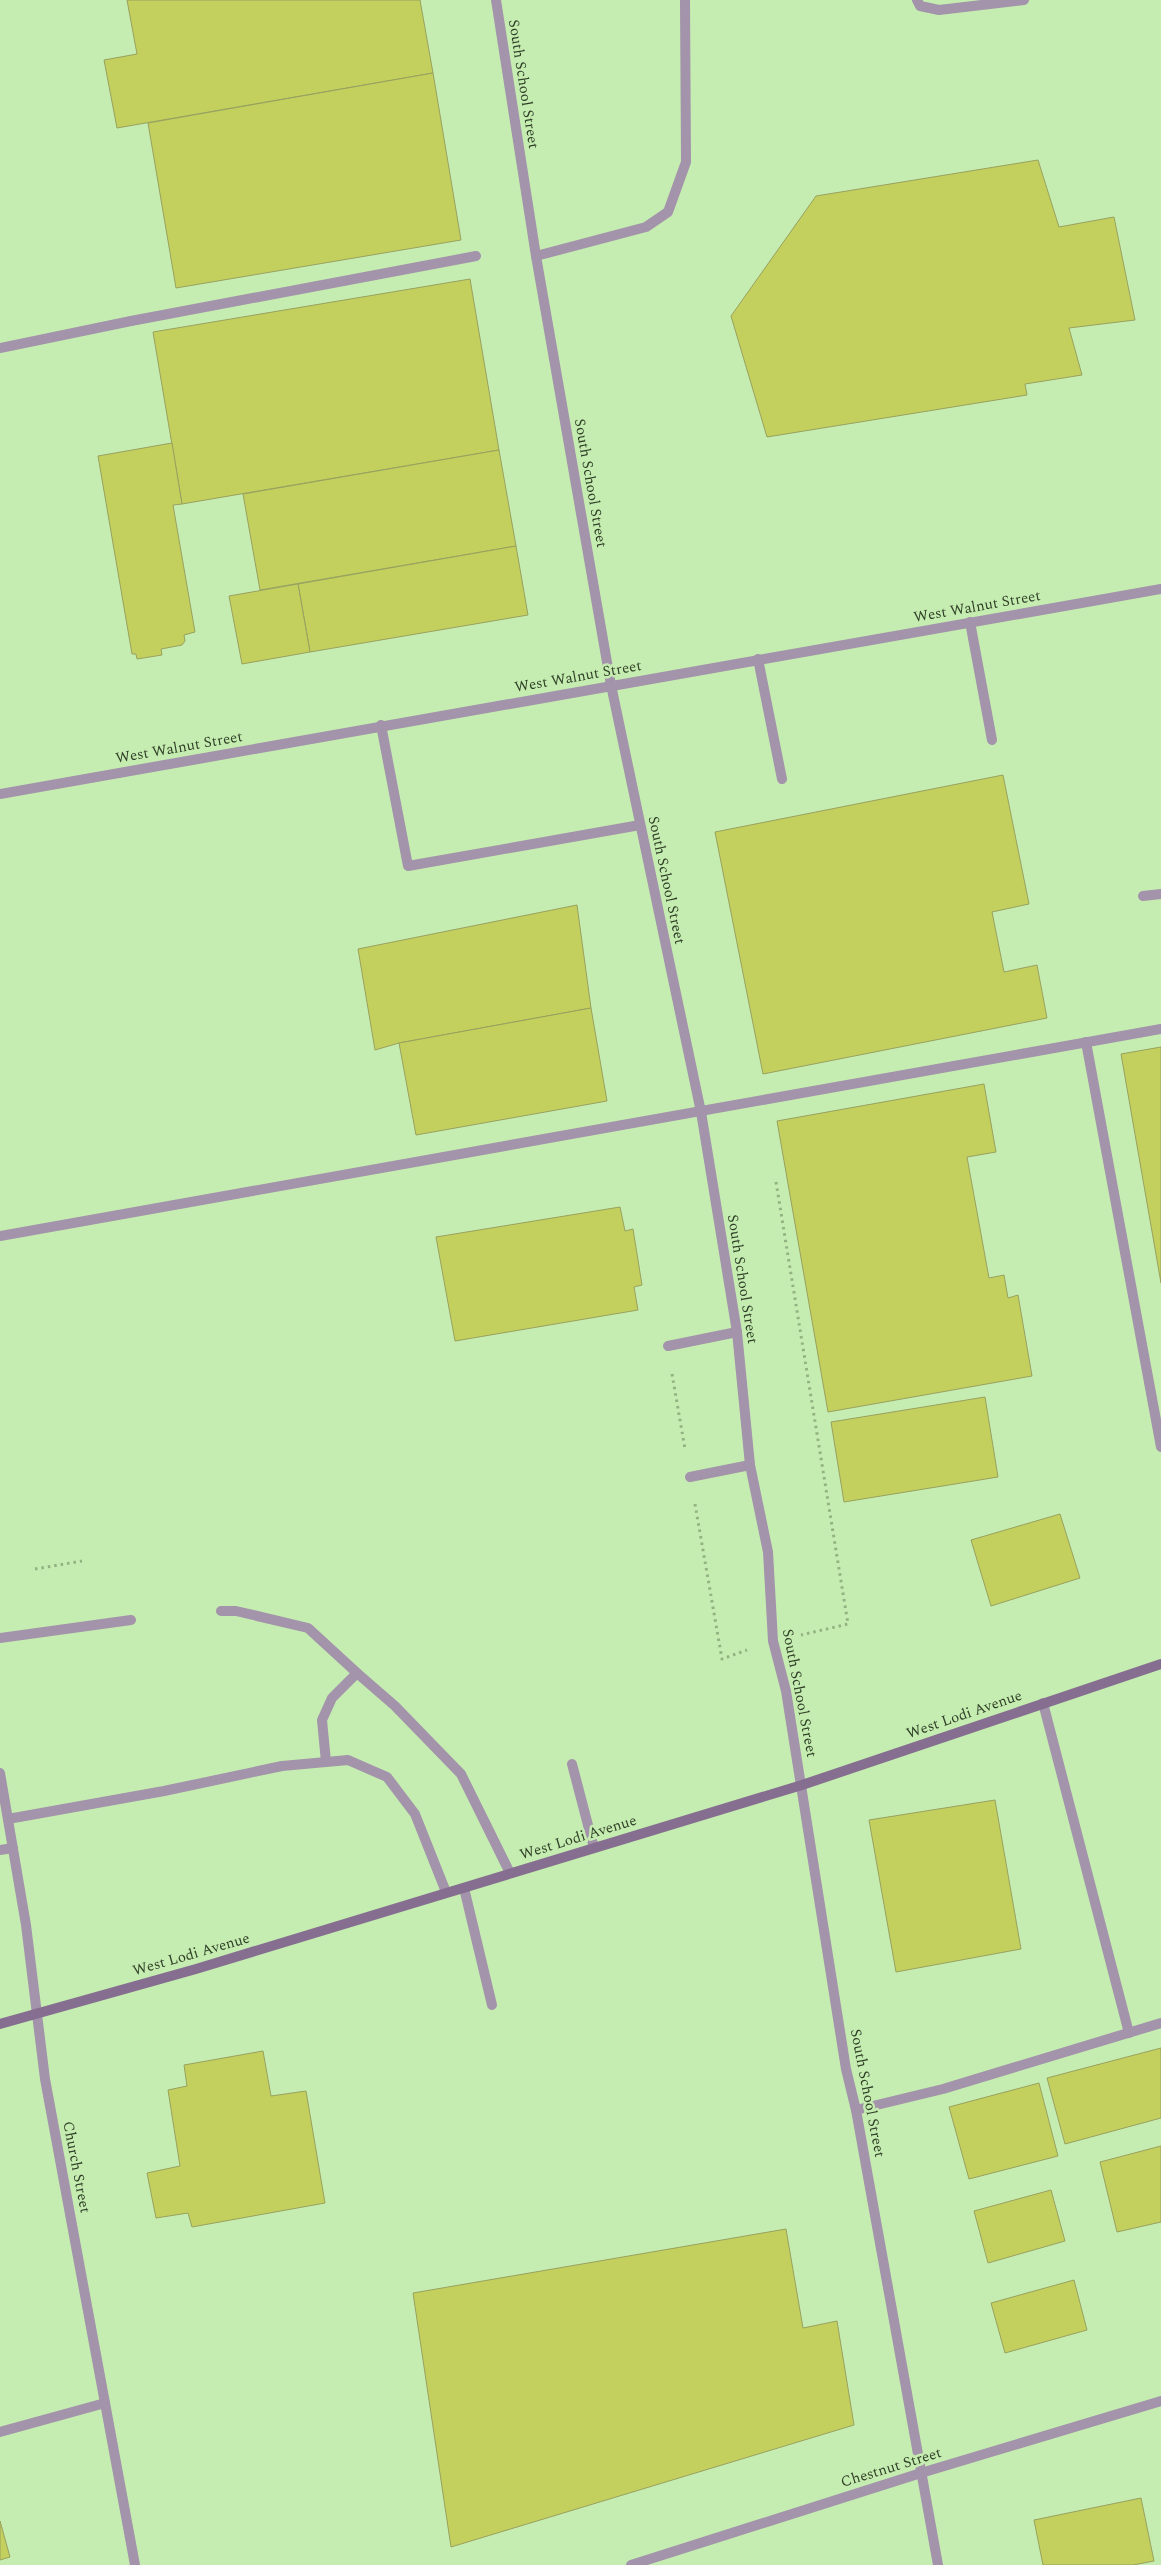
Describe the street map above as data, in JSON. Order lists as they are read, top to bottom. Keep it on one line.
{"streets":{"main road":["West Lodi Avenue"],"street":["South School Street","West Walnut Street","Church Street","Chestnut Street"]},"crossings":[["South School Street","West Walnut Street"],["South School Street","West Lodi Avenue"],["South School Street","Chestnut Street"],["West Lodi Avenue","Church Street"]]}
